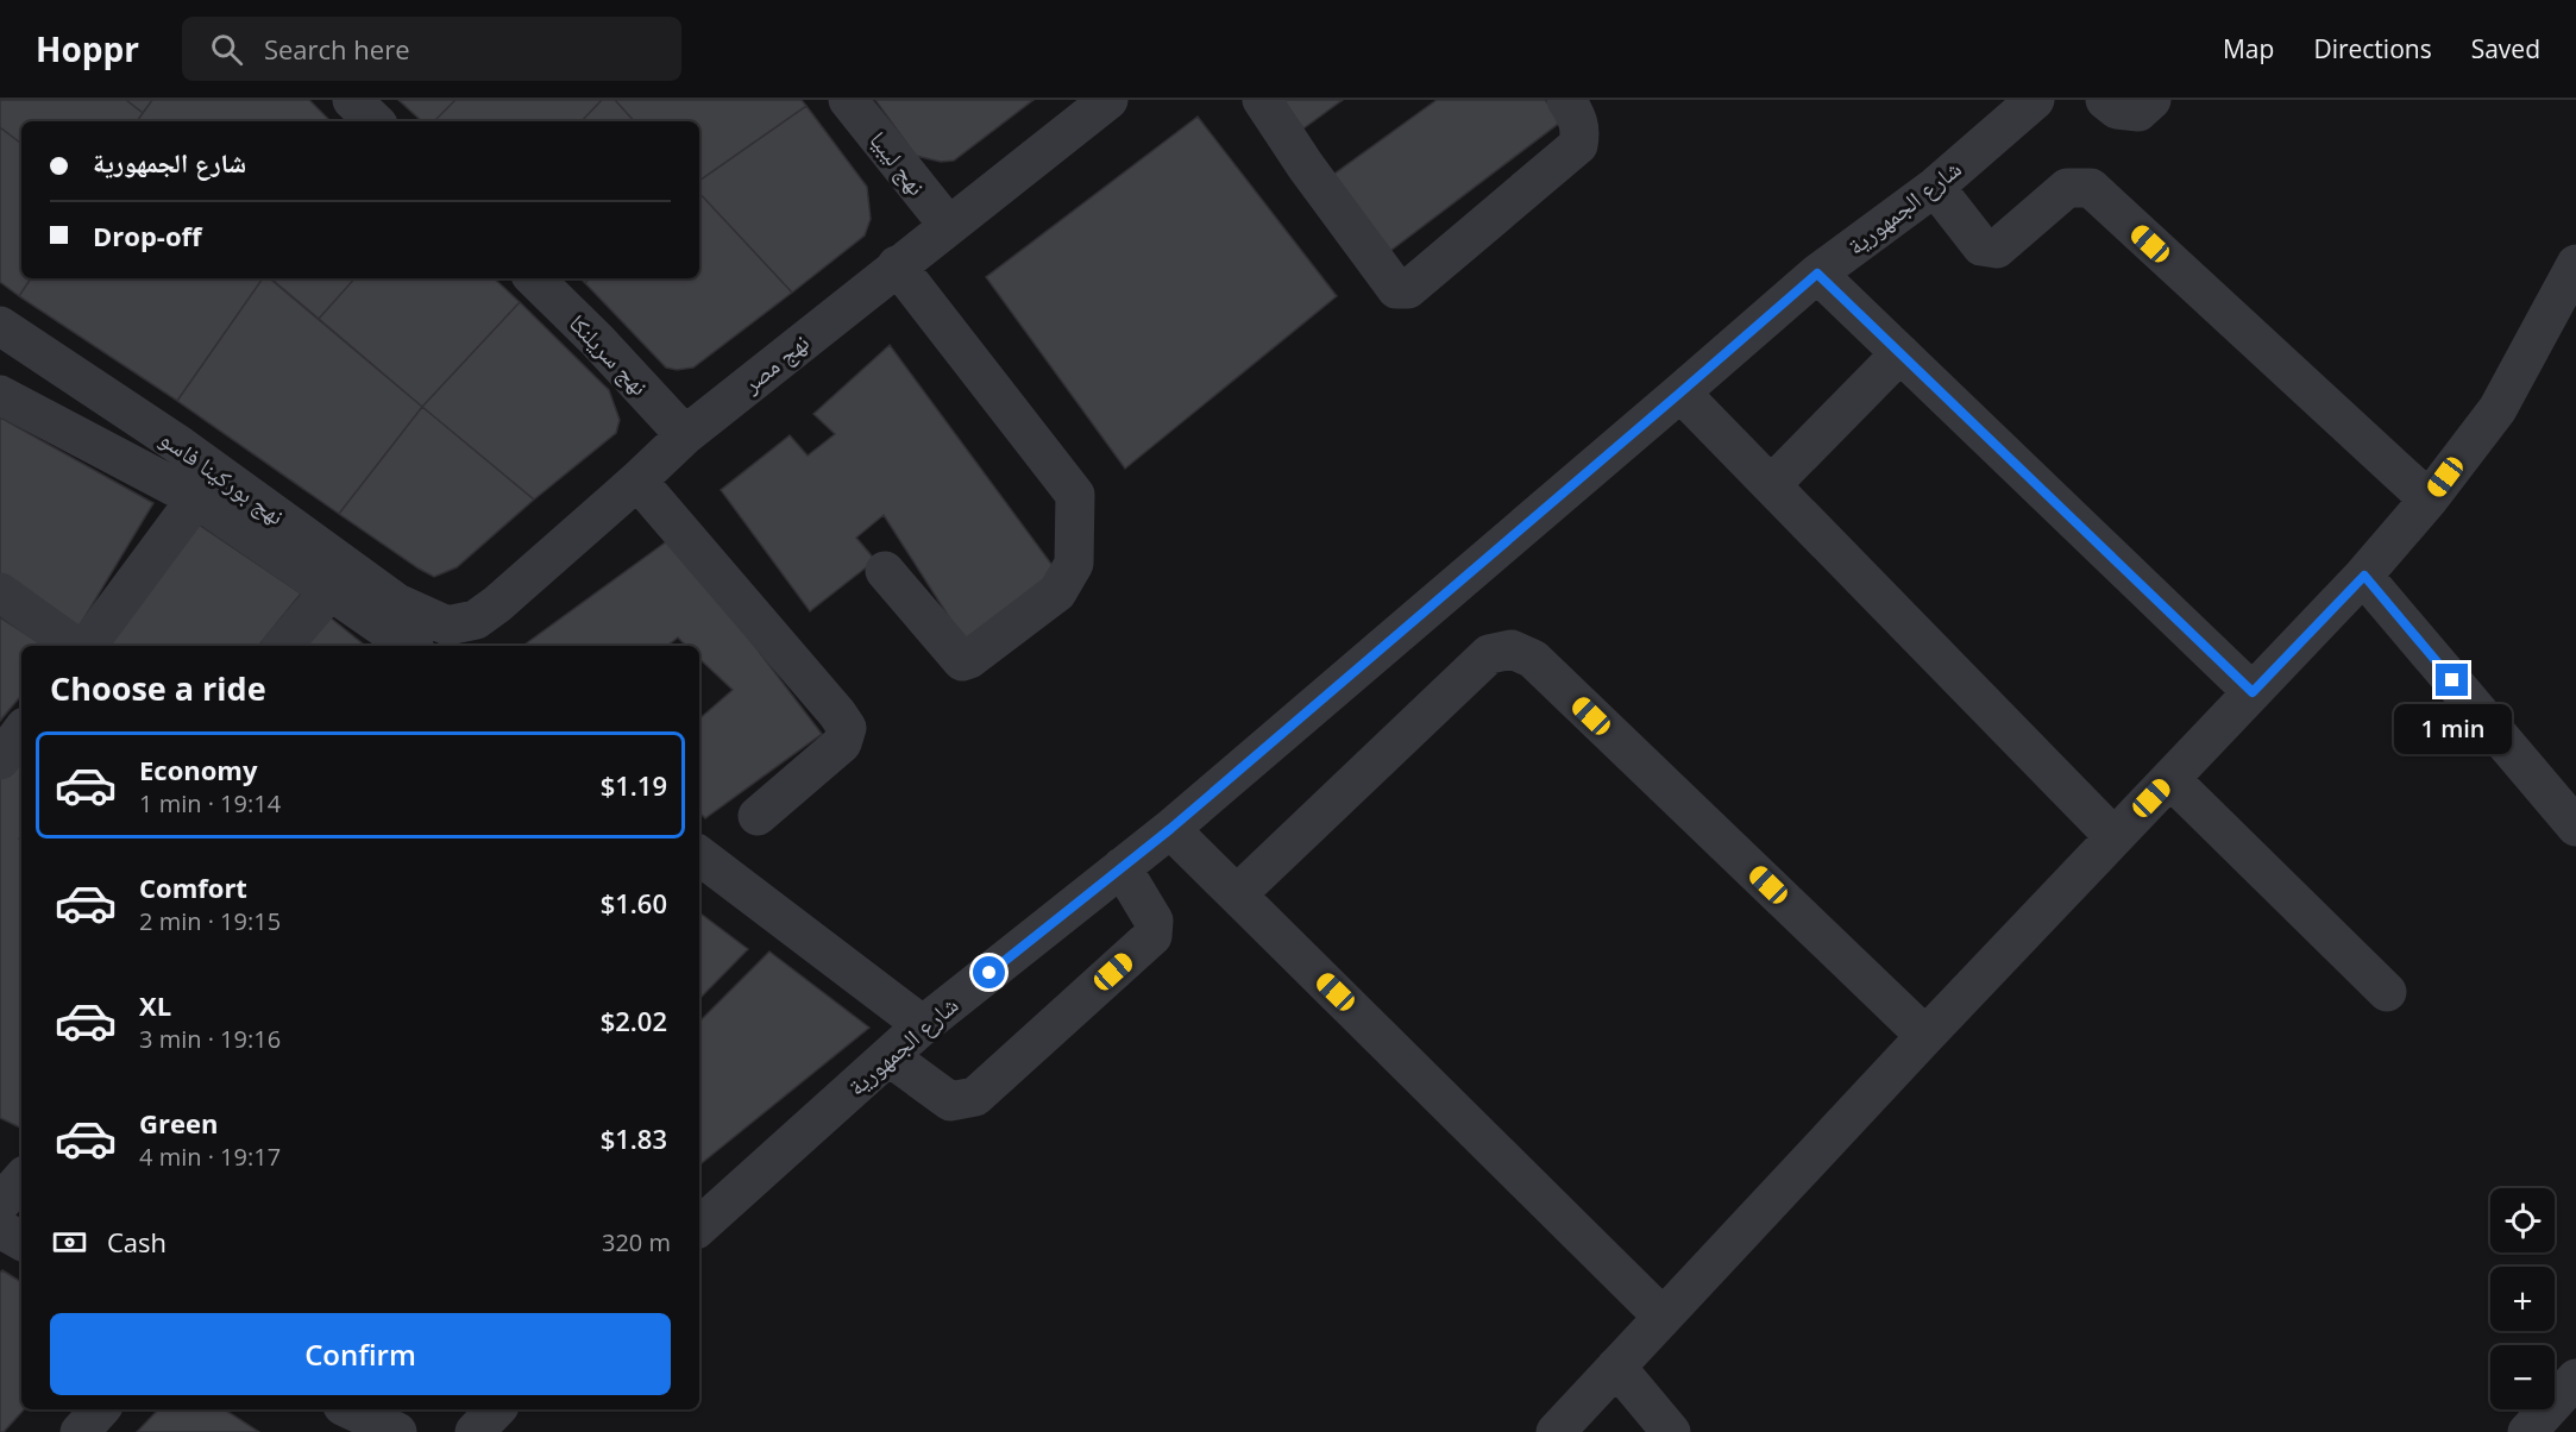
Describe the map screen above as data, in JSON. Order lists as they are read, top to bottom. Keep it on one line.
{"streets":{"street":["نهج ليبيا","شارع الجمهورية","نهج سريلنكا","نهج مصر","نهج بوركينا فاسو"]},"crossings":[["نهج ليبيا","نهج مصر"],["نهج سريلنكا","نهج مصر"],["نهج مصر","نهج بوركينا فاسو"]],"page":{"header":"Hoppr","search":"Search here","nav":["Map","Directions","Saved"],"banner":["شارع الجمهورية","Drop-off"],"heading":"Choose a ride","bubble":"1 min","list":[{"name":"Economy","note":"1 min · 19:14","value":"$1.19"},{"name":"Comfort","note":"2 min · 19:15","value":"$1.60"},{"name":"XL","note":"3 min · 19:16","value":"$2.02"},{"name":"Green","note":"4 min · 19:17","value":"$1.83"}],"map_buttons":["+","−"],"pay":["Cash","320 m"],"buttons":"Confirm"}}
